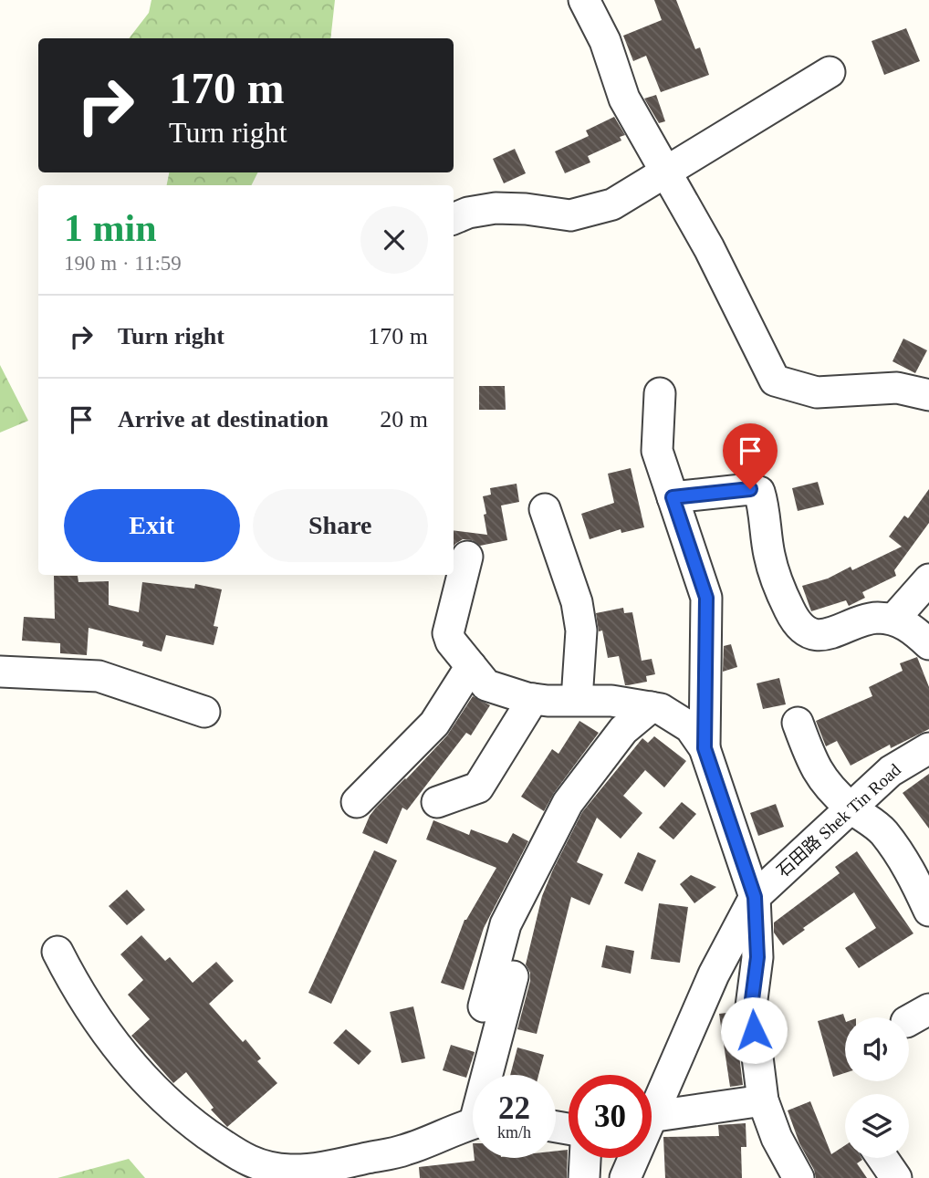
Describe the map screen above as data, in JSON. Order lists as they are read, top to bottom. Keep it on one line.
{"streets":{"street":["石田路 Shek Tin Road"]},"page":{"turn":["170 m","Turn right"],"heading":["1 min","190 m · 11:59"],"list":[{"name":"Turn right","value":"170 m"},{"name":"Arrive at destination","value":"20 m"}],"buttons":["Exit","Share"],"speed":"22 km/h","limit":"30"}}
